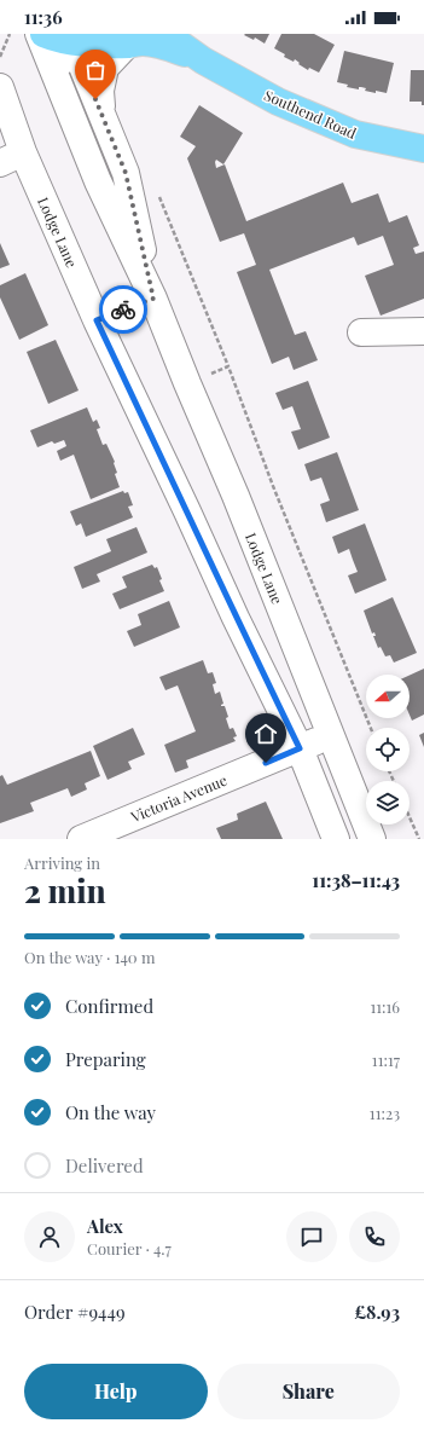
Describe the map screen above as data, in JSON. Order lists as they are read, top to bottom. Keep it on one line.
{"streets":{"main road":["Southend Road"],"street":["Lodge Lane","Victoria Avenue"]},"crossings":[["Southend Road","Lodge Lane"],["Lodge Lane","Victoria Avenue"]],"north":"left","page":{"status":"11:36","heading":["2 min","Arriving in","11:38–11:43"],"panel":["Alex","Courier · 4.7","Order #9449","£8.93"],"bar":"On the way · 140 m","list":[["Confirmed","11:16"],["Preparing","11:17"],["On the way","11:23"],"Delivered"],"buttons":["Help","Share"]}}
